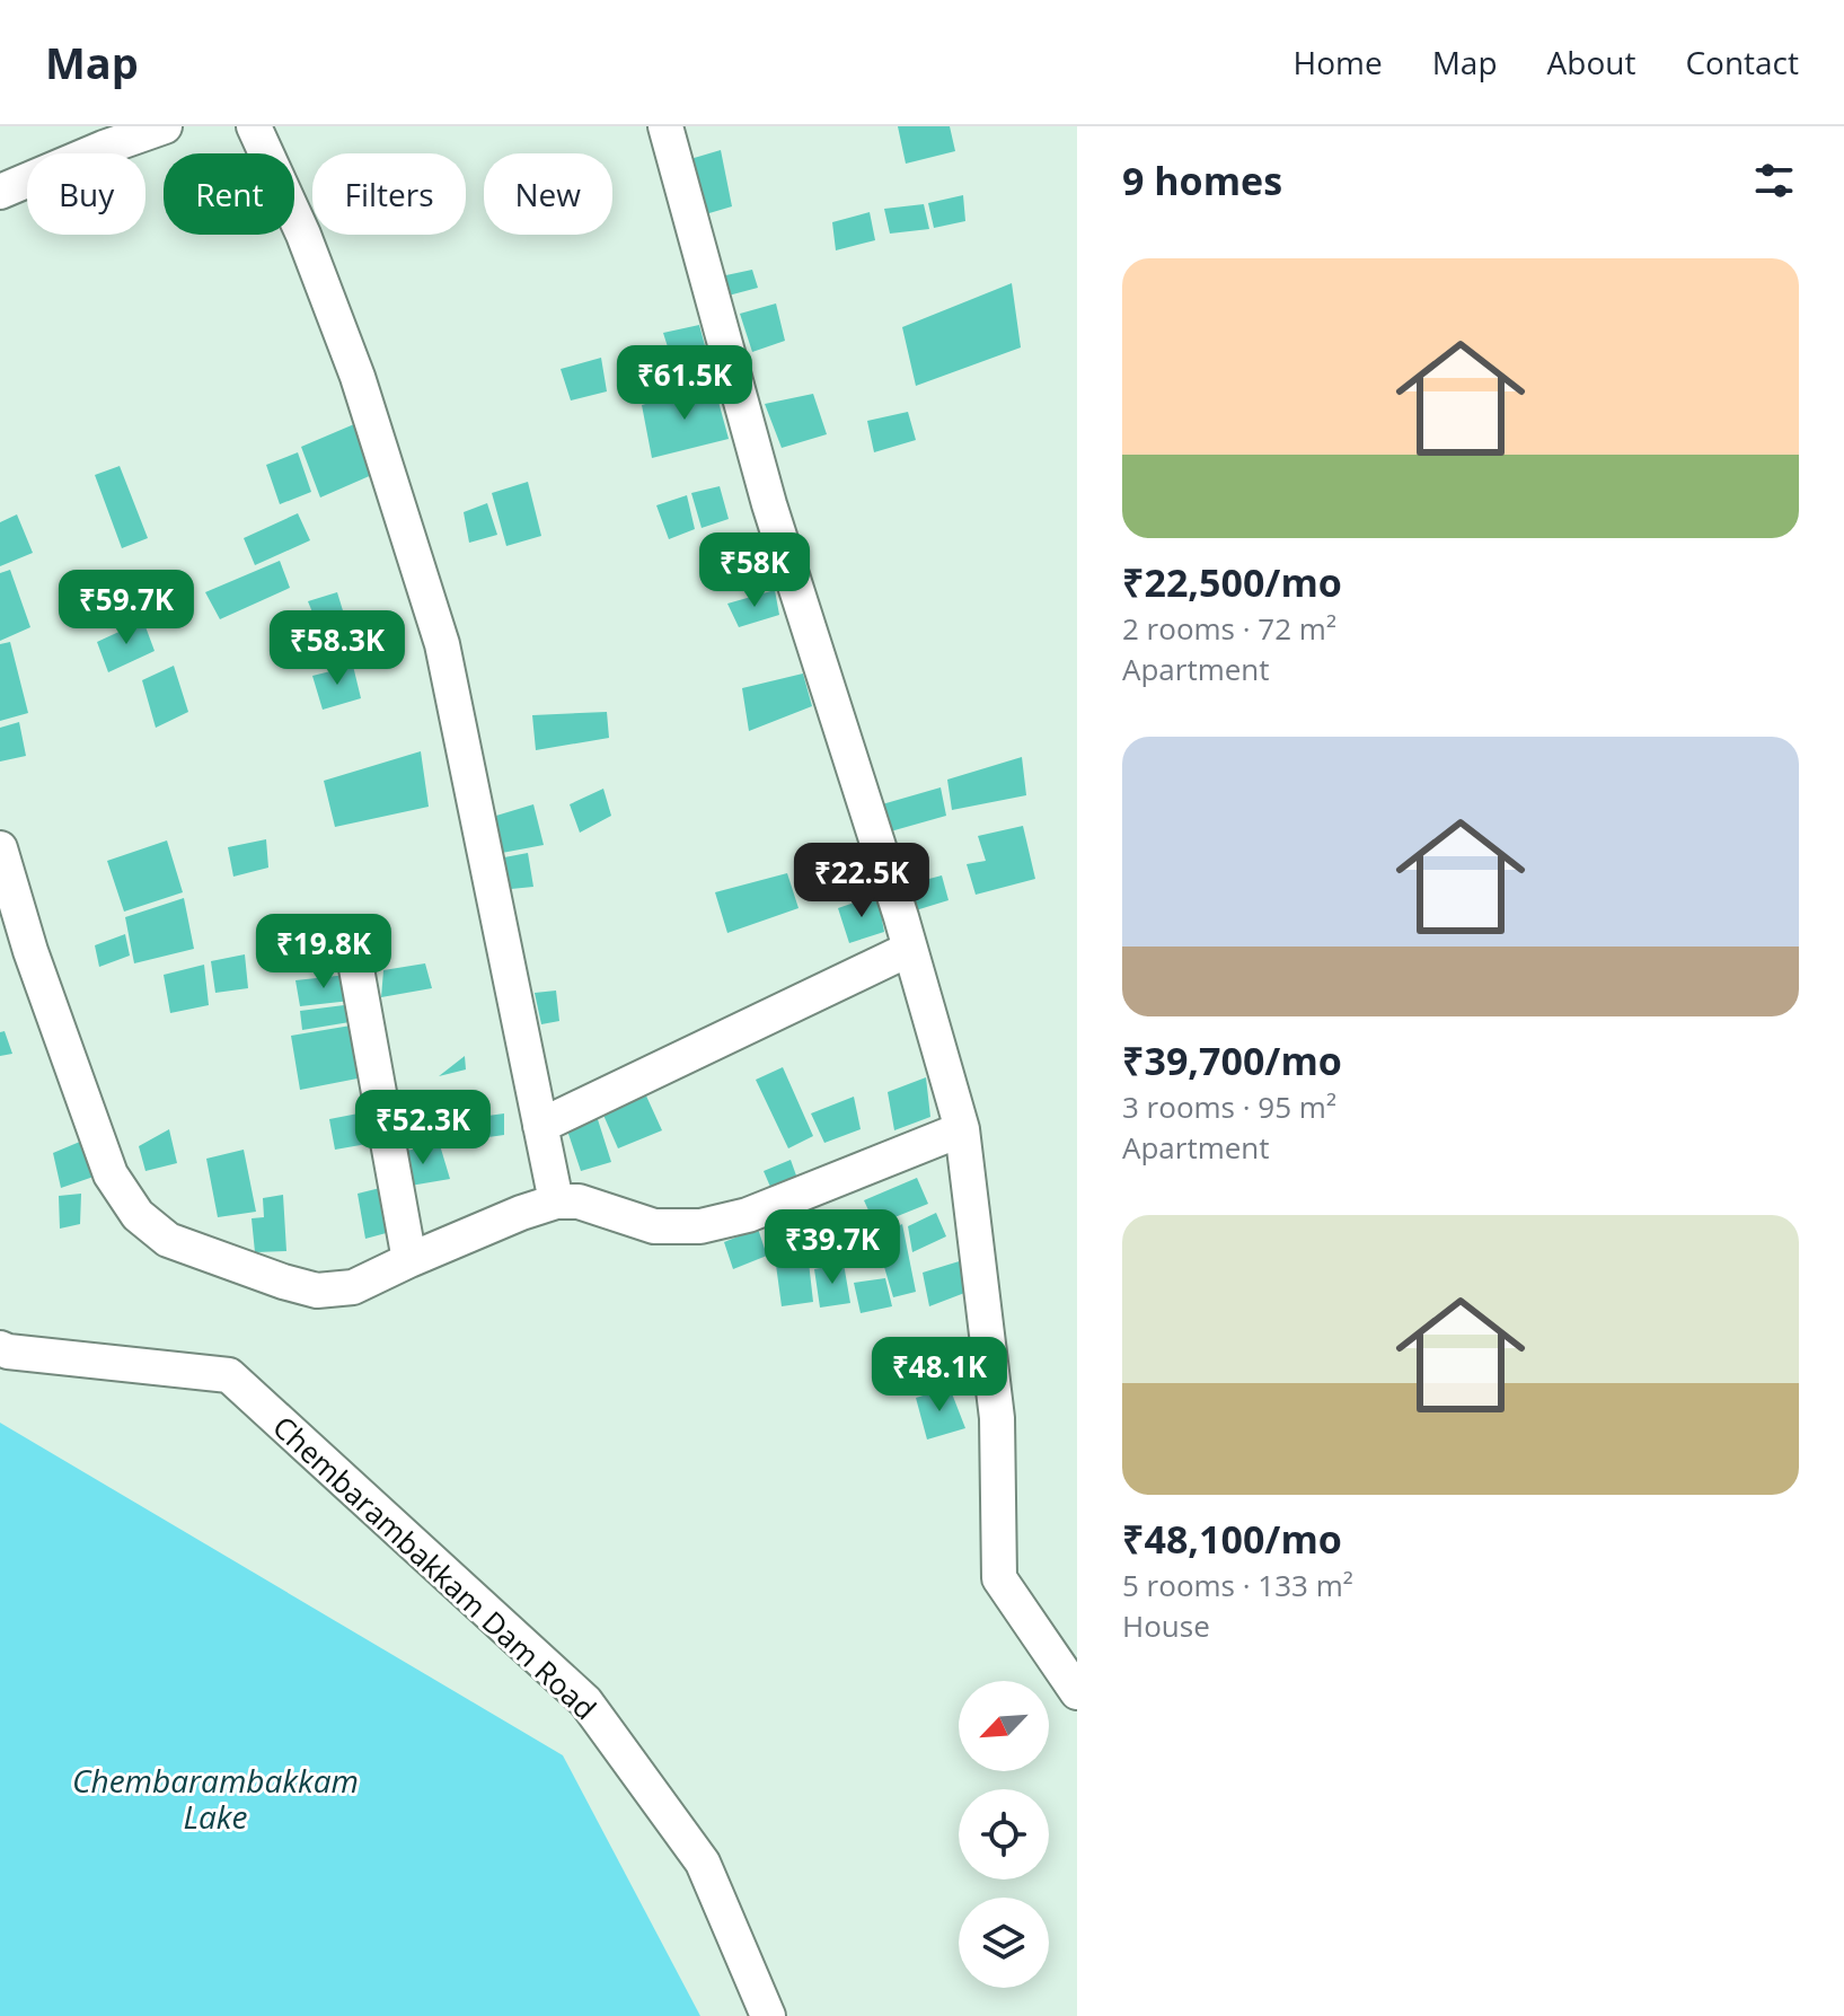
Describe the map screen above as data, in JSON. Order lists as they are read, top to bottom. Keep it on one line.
{"streets":{"street":["Chembarambakkam Dam Road"]},"water":["Chembarambakkam Lake"],"north":"bottom left","page":{"header":"Map","nav":["Home","Map","About","Contact"],"heading":"9 homes","chip":["Buy","Rent","Filters","New"],"list":[{"name":"₹22,500/mo","note":"2 rooms · 72 m² · Apartment"},{"name":"₹39,700/mo","note":"3 rooms · 95 m² · Apartment"},{"name":"₹48,100/mo","note":"5 rooms · 133 m² · House"}],"price":["₹61.5K","₹58K","₹59.7K","₹58.3K","₹22.5K","₹19.8K","₹52.3K","₹39.7K","₹48.1K"]}}
